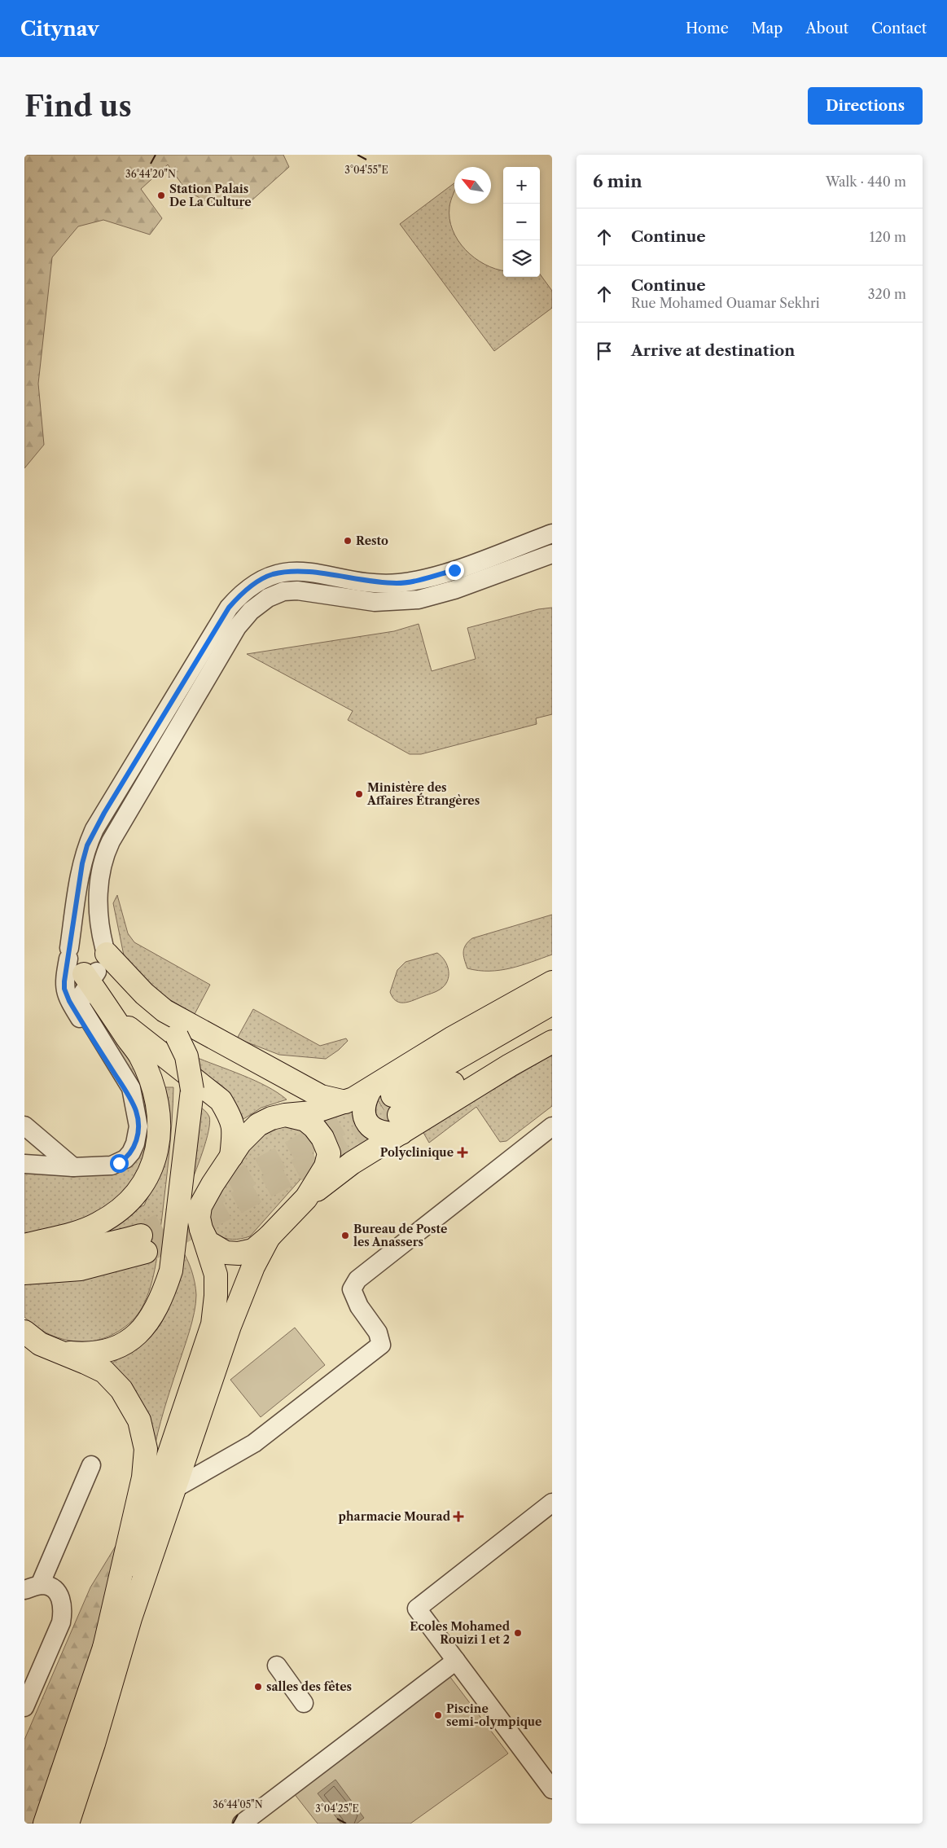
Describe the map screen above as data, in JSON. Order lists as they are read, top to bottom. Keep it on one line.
{"places":{"other":["Station Palais De La Culture","Resto","Ministère des Affaires Étrangères","Bureau de Poste les Anassers","Ecoles Mohamed Rouizi 1 et 2","salles des fêtes","Piscine semi-olympique"],"health":["Polyclinique","pharmacie Mourad"]},"north":"top left","page":{"header":"Citynav","nav":["Home","Map","About","Contact"],"buttons":"Directions","title":"Find us","heading":["6 min","Walk · 440 m"],"map_buttons":["+","−"],"list":[["Continue","120 m"],["Continue","Rue Mohamed Ouamar Sekhri","320 m"],"Arrive at destination"]},"coordinates":["3°04'55\"E","36°44'20\"N","36°44'05\"N","3°04'25\"E"]}
